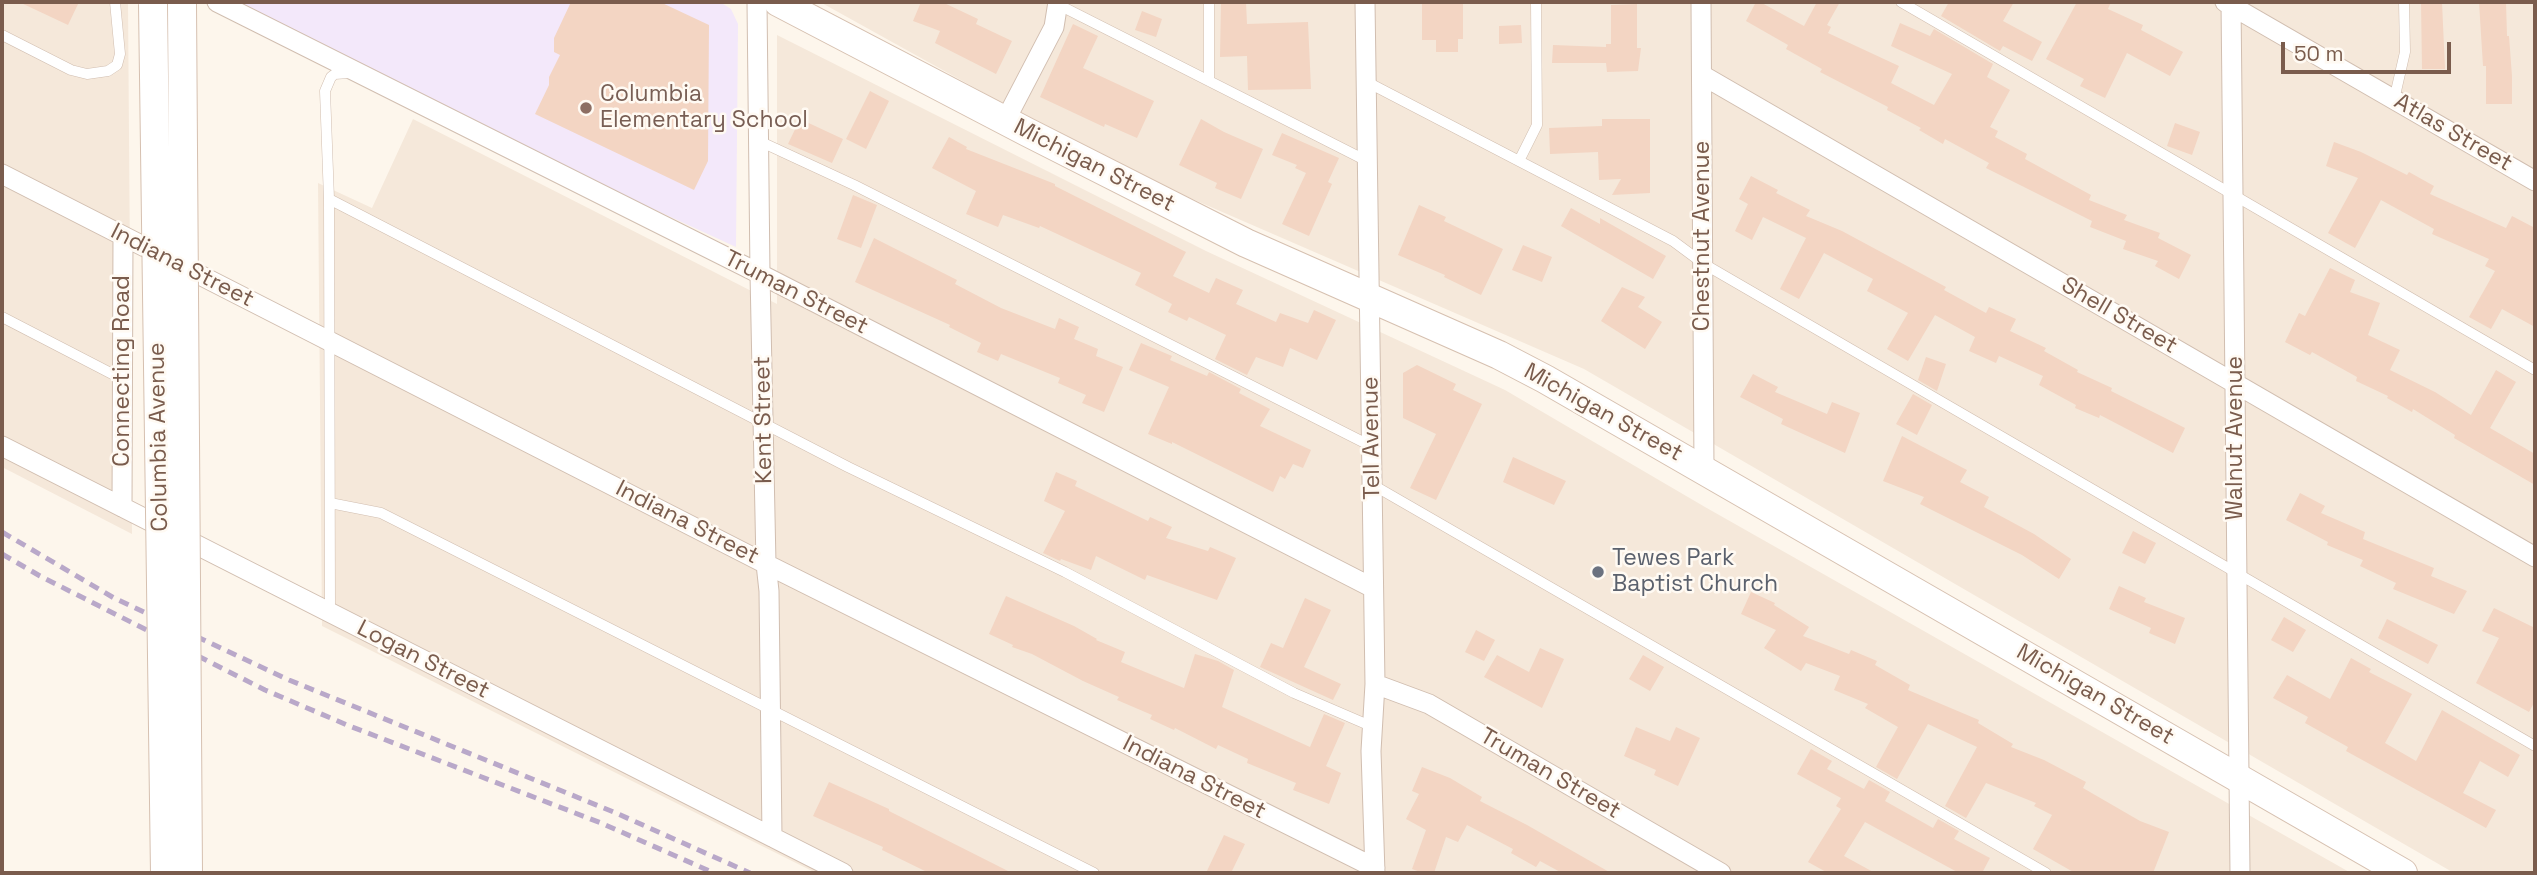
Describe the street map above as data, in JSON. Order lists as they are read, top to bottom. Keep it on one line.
{"streets":{"main road":["Michigan Street","Columbia Avenue"],"street":["Atlas Street","Chestnut Avenue","Indiana Street","Truman Street","Shell Street","Connecting Road","Kent Street","Tell Avenue","Walnut Avenue","Logan Street"]},"crossings":[["Atlas Street","Walnut Avenue"],["Michigan Street","Chestnut Avenue"],["Michigan Street","Tell Avenue"],["Michigan Street","Walnut Avenue"],["Chestnut Avenue","Shell Street"],["Indiana Street","Connecting Road"],["Indiana Street","Kent Street"],["Indiana Street","Tell Avenue"],["Truman Street","Kent Street"],["Truman Street","Tell Avenue"],["Shell Street","Walnut Avenue"],["Connecting Road","Logan Street"],["Kent Street","Logan Street"]],"places":["Columbia Elementary School","Tewes Park Baptist Church"],"scale_bar":"50 m"}
